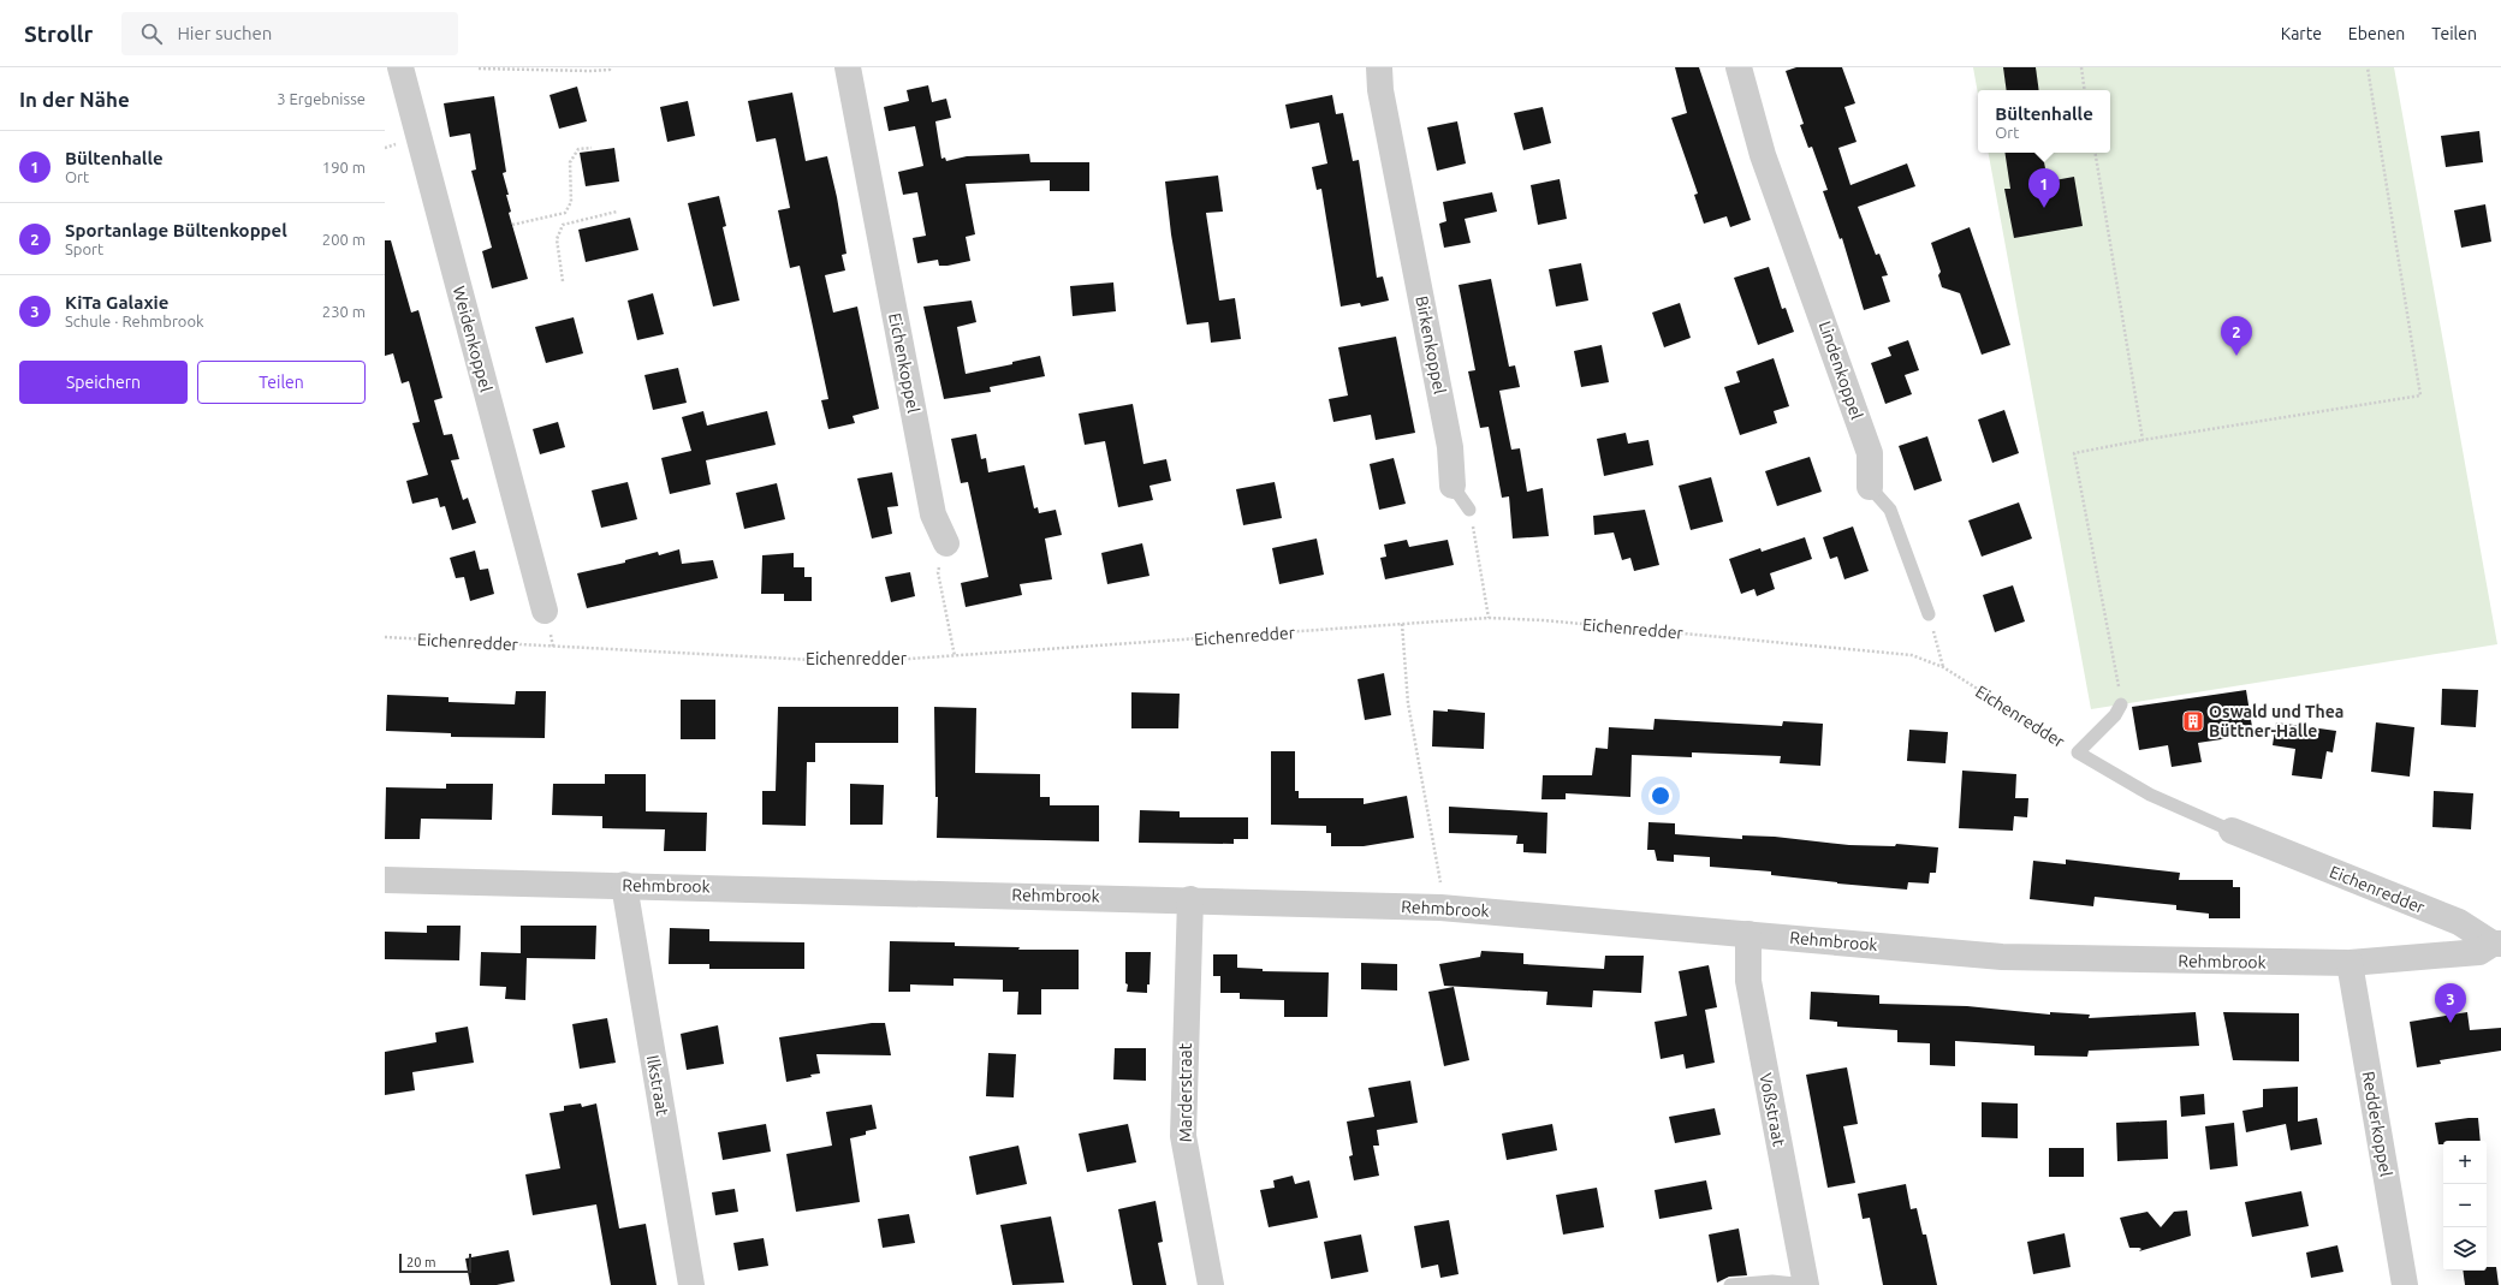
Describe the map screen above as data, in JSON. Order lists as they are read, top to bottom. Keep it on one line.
{"streets":{"street":["Weidenkoppel","Birkenkoppel","Eichenkoppel","Lindenkoppel","Eichenredder","Rehmbrook","Ilkstraat","Marderstraat","Voßstraat","Redderkoppel"]},"crossings":[["Eichenredder","Rehmbrook"],["Rehmbrook","Ilkstraat"],["Rehmbrook","Marderstraat"],["Rehmbrook","Voßstraat"],["Rehmbrook","Redderkoppel"]],"places":{"building":["Oswald und Thea Büttner-Halle"]},"scale_bar":"20 m","page":{"header":"Strollr","search":"Hier suchen","nav":["Karte","Ebenen","Teilen"],"heading":["In der Nähe","3 Ergebnisse"],"popup":["Bültenhalle","Ort"],"list":[{"mark":"1","name":"Bültenhalle","note":"Ort","value":"190 m"},{"mark":"2","name":"Sportanlage Bültenkoppel","note":"Sport","value":"200 m"},{"mark":"3","name":"KiTa Galaxie","note":"Schule · Rehmbrook","value":"230 m"}],"pins":["1","2","3"],"buttons":["Speichern","Teilen"],"map_buttons":["+","−"],"scale":"20 m"}}
